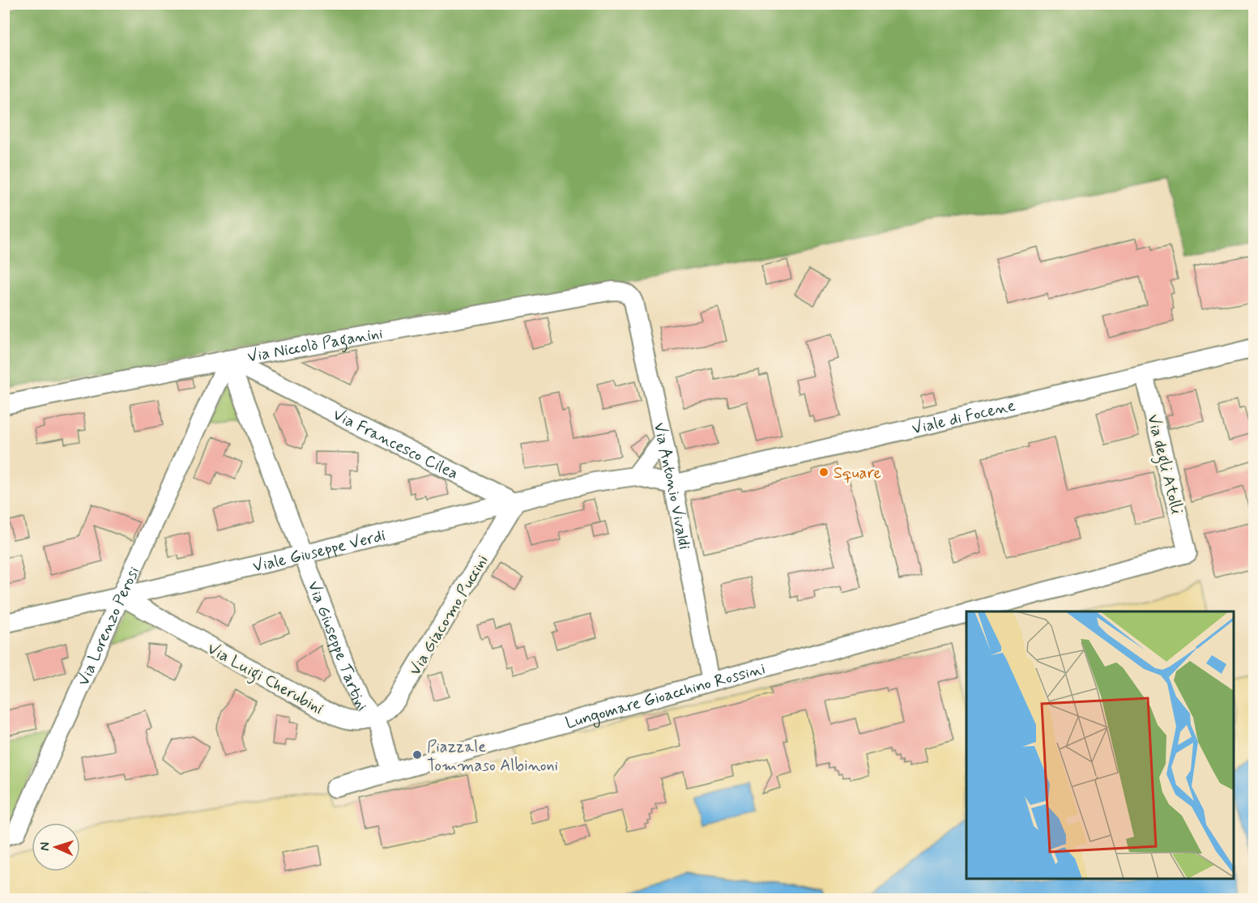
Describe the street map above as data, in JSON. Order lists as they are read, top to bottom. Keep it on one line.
{"streets":{"street":["Via Niccolò Paganini","Viale di Focene","Via Francesco Cilea","Via degli Atolli","Via Antonio Vivaldi","Viale Giuseppe Verdi","Via Giacomo Puccini","Via Lorenzo Perosi","Via Giuseppe Tartini","Via Luigi Cherubini","Lungomare Gioacchino Rossini"]},"crossings":[["Via Niccolò Paganini","Via Francesco Cilea"],["Via Niccolò Paganini","Via Antonio Vivaldi"],["Via Niccolò Paganini","Via Lorenzo Perosi"],["Via Niccolò Paganini","Via Giuseppe Tartini"],["Viale di Focene","Via degli Atolli"],["Viale di Focene","Via Antonio Vivaldi"],["Viale di Focene","Viale Giuseppe Verdi"],["Via Francesco Cilea","Viale Giuseppe Verdi"],["Via Francesco Cilea","Via Giacomo Puccini"],["Via Francesco Cilea","Via Lorenzo Perosi"],["Via Francesco Cilea","Via Giuseppe Tartini"],["Via degli Atolli","Lungomare Gioacchino Rossini"],["Via Antonio Vivaldi","Viale Giuseppe Verdi"],["Via Antonio Vivaldi","Lungomare Gioacchino Rossini"],["Viale Giuseppe Verdi","Via Giacomo Puccini"],["Viale Giuseppe Verdi","Via Lorenzo Perosi"],["Viale Giuseppe Verdi","Via Giuseppe Tartini"],["Viale Giuseppe Verdi","Via Luigi Cherubini"],["Via Giacomo Puccini","Via Giuseppe Tartini"],["Via Giacomo Puccini","Via Luigi Cherubini"],["Via Lorenzo Perosi","Via Giuseppe Tartini"],["Via Lorenzo Perosi","Via Luigi Cherubini"],["Via Giuseppe Tartini","Via Luigi Cherubini"]],"places":["Square","Piazzale Tommaso Albinoni"],"north":"left"}
